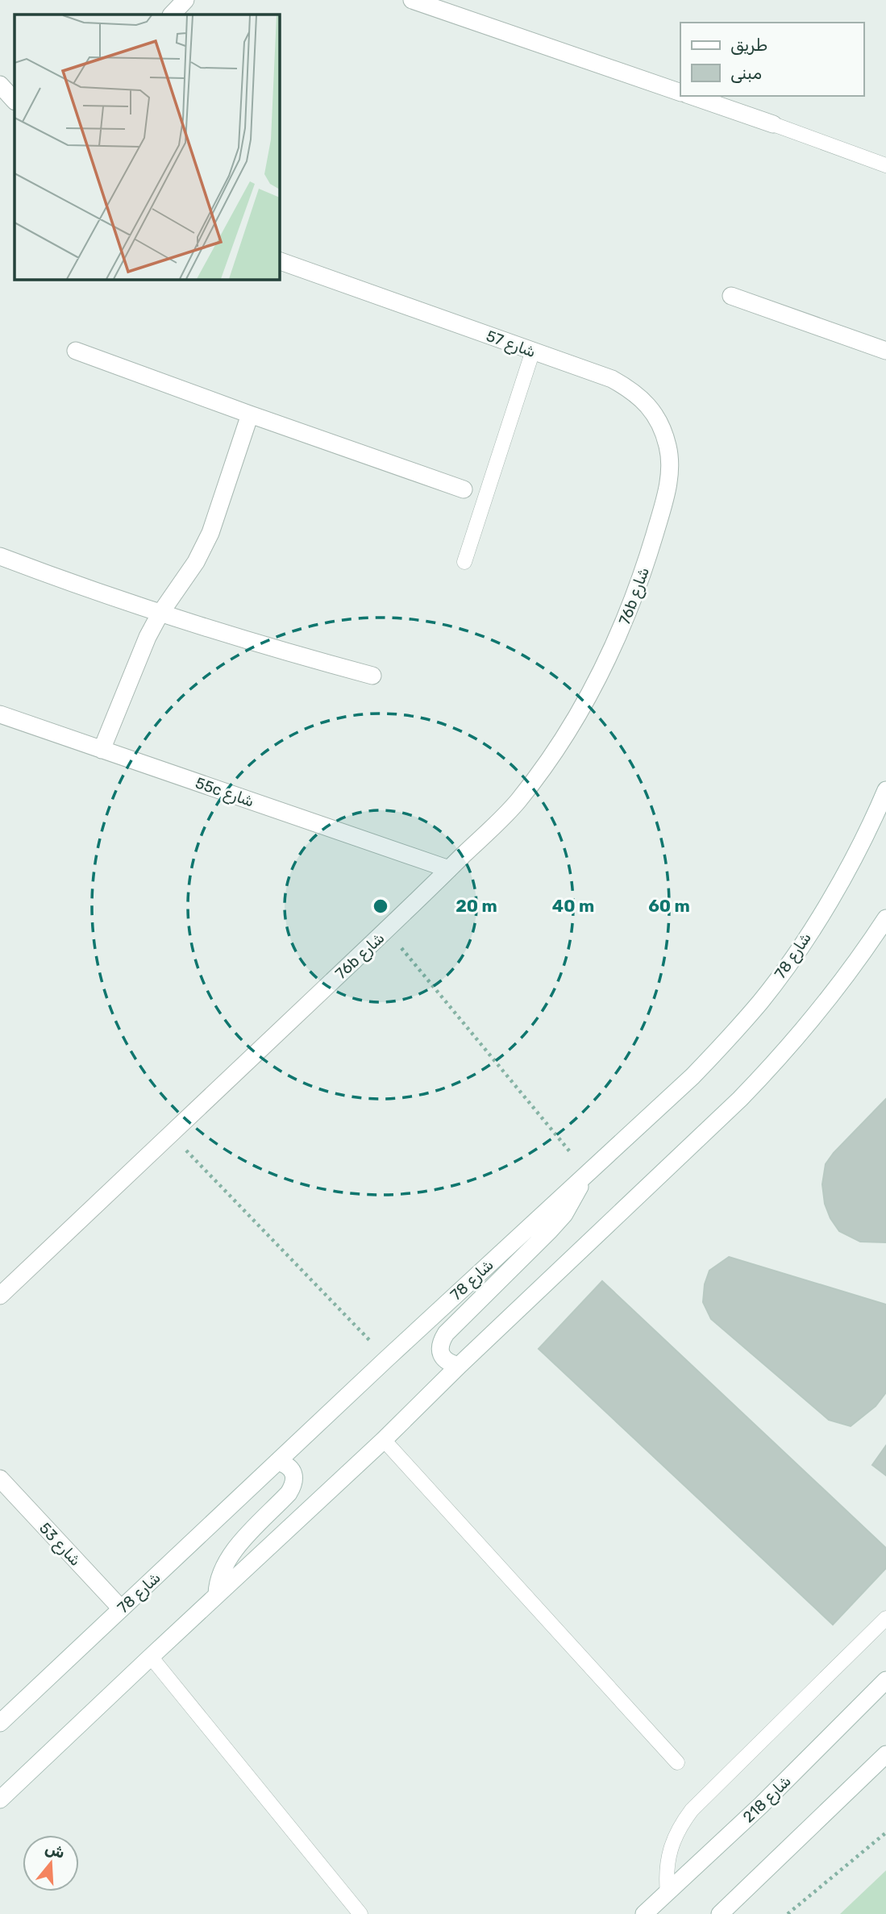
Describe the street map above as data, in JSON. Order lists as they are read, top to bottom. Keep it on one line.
{"streets":{"street":["شارع 57","76b شارع","55c شارع","شارع 78","شارع 53","شارع 218"]},"crossings":[["شارع 57","76b شارع"],["76b شارع","55c شارع"],["شارع 78","شارع 53"]],"legend":["طريق","مبنى"],"north":"top","rings":["20 m","40 m","60 m"]}
